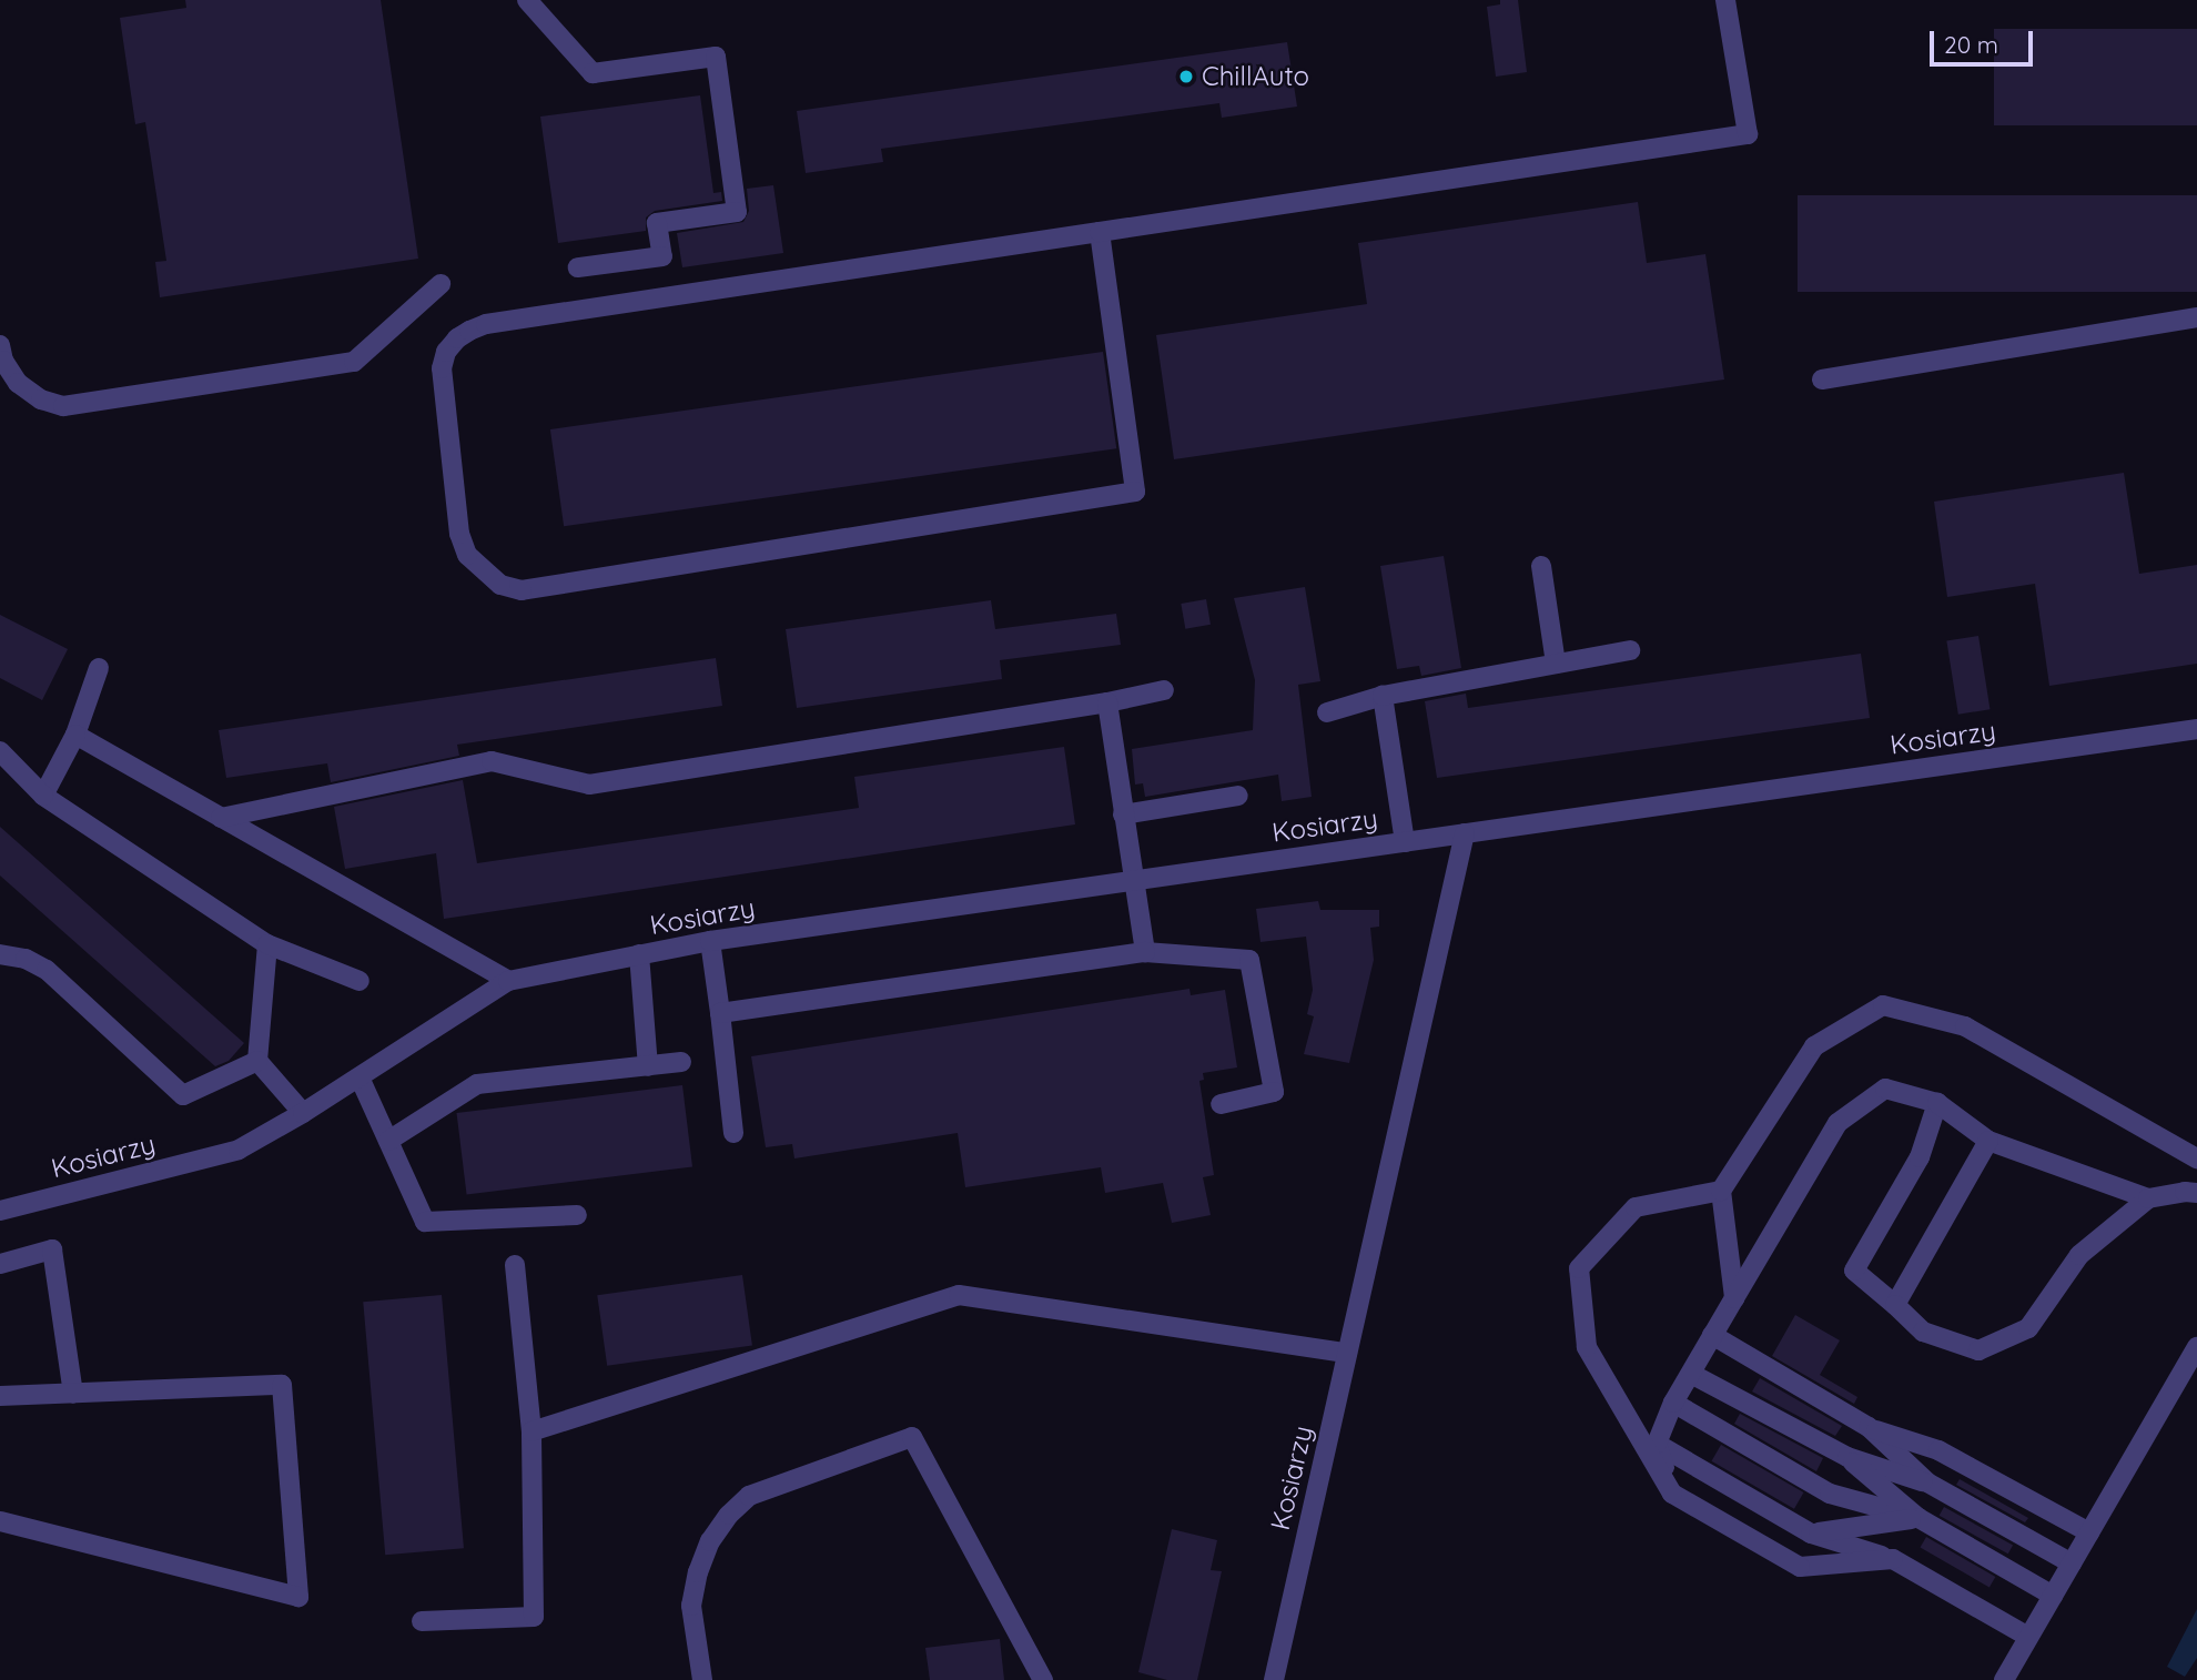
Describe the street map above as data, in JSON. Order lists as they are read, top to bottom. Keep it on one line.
{"streets":{"street":["Kosiarzy"]},"places":["ChillAuto"],"scale_bar":"20 m"}
